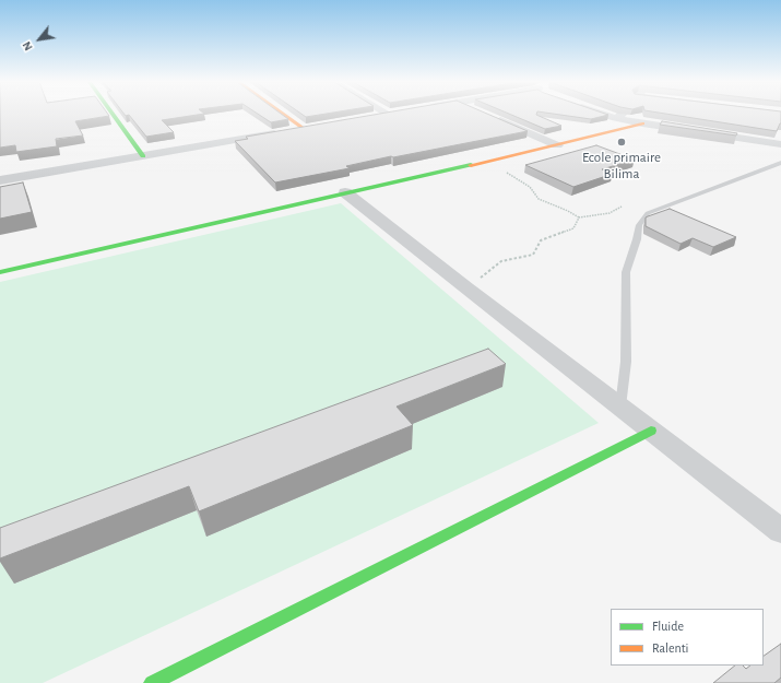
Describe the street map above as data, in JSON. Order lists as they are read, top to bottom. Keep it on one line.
{"places":["Ecole primaire Bilima"],"legend":["Fluide","Ralenti"],"north":"bottom left"}
